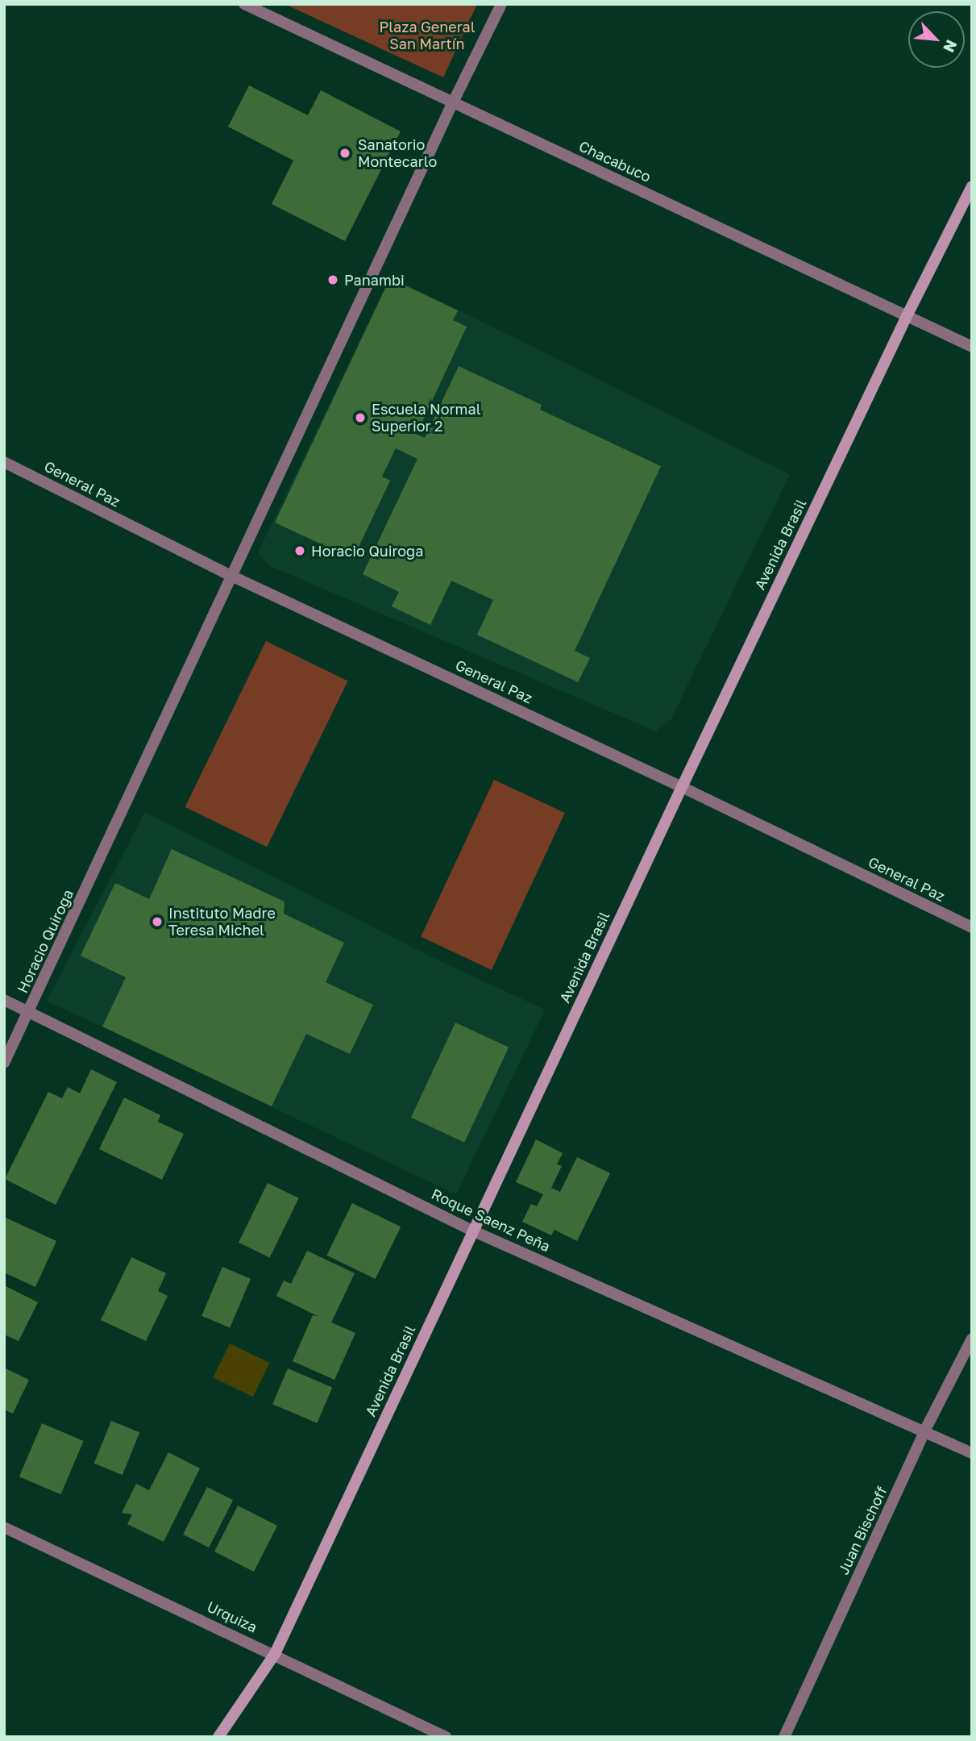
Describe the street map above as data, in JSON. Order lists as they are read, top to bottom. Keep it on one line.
{"streets":{"main road":["Avenida Brasil"],"street":["Chacabuco","General Paz","Horacio Quiroga","Roque Saenz Peña","Juan Bischoff","Urquiza"]},"crossings":[["Chacabuco","Avenida Brasil"],["Chacabuco","Horacio Quiroga"],["General Paz","Avenida Brasil"],["General Paz","Horacio Quiroga"],["Avenida Brasil","Roque Saenz Peña"],["Avenida Brasil","Urquiza"],["Horacio Quiroga","Roque Saenz Peña"],["Roque Saenz Peña","Juan Bischoff"]],"parks":["Plaza General San Martín"],"places":["Sanatorio Montecarlo","Panambi","Escuela Normal Superior 2","Horacio Quiroga","Instituto Madre Teresa Michel"],"north":"bottom right"}
